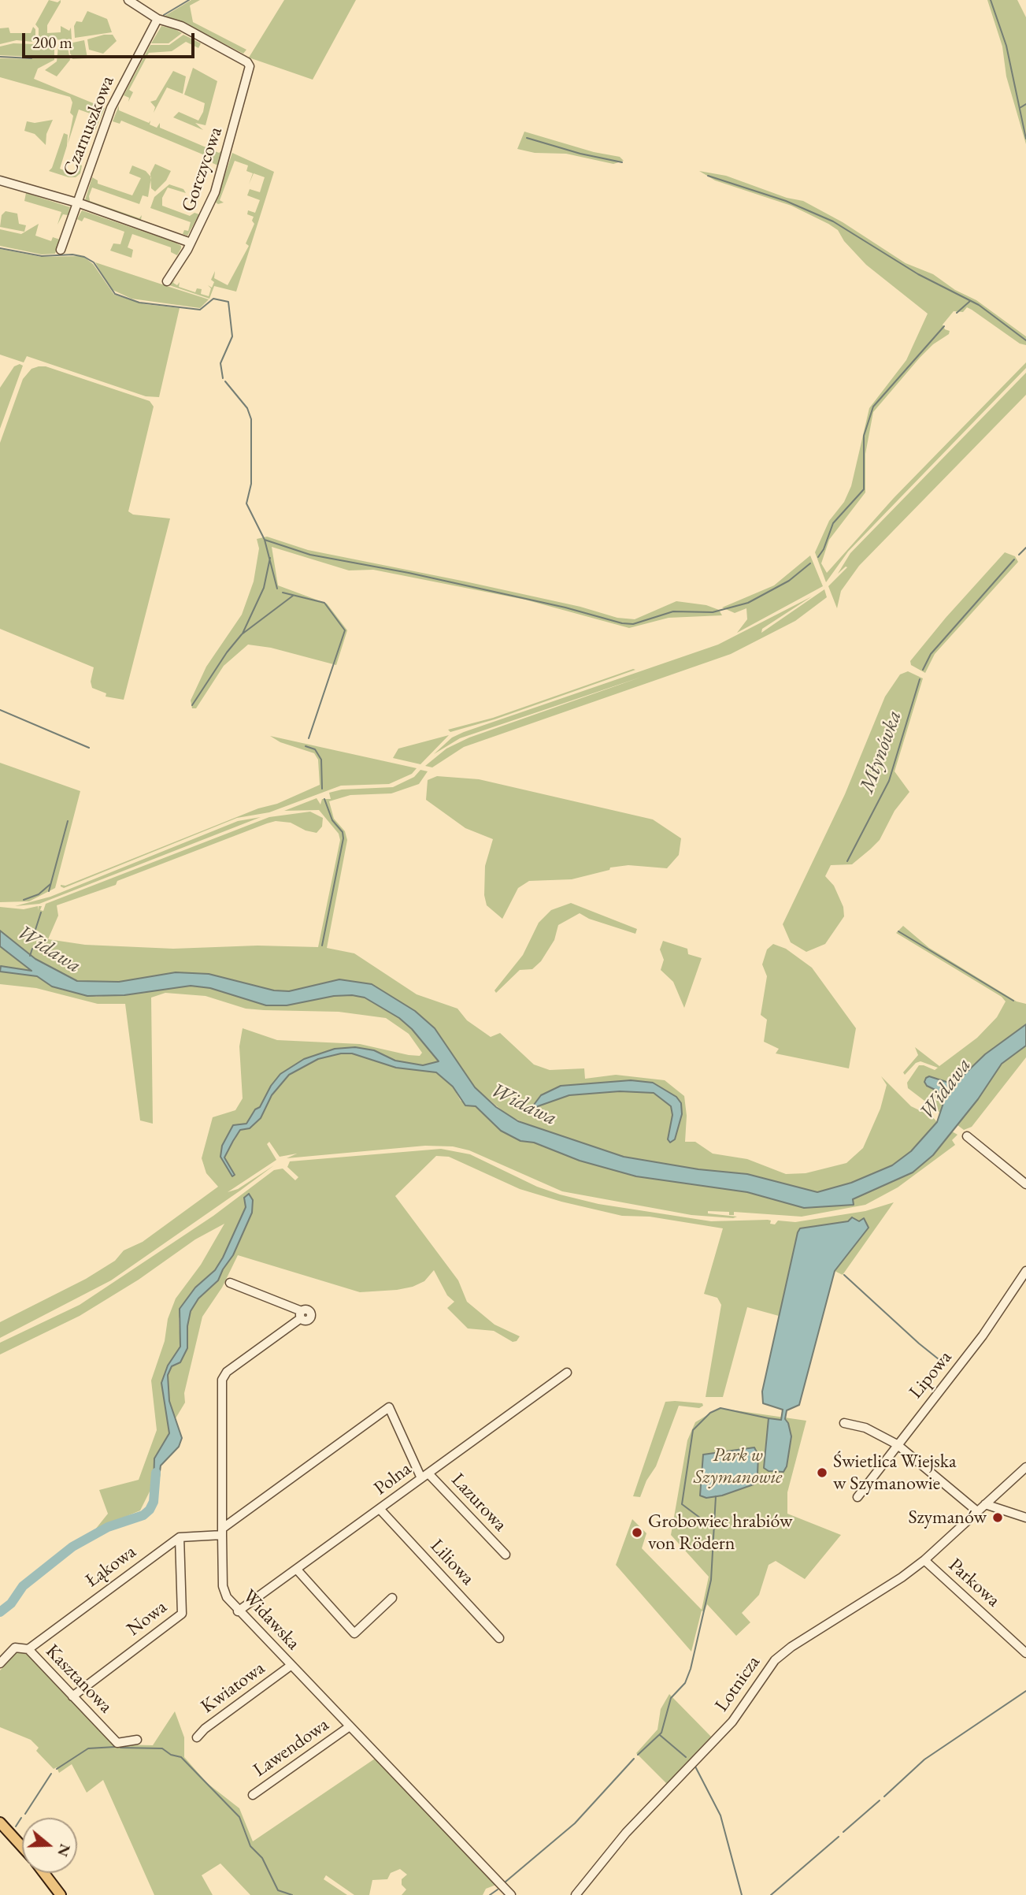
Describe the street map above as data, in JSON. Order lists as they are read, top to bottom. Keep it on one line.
{"streets":{"street":["Czarnuszkowa","Gorczycowa","Lipowa","Polna","Lazurowa","Liliowa","Łąkowa","Parkowa","Nowa","Widawska","Kasztanowa","Lotnicza","Kwiatowa","Lawendowa"]},"crossings":[["Czarnuszkowa","Gorczycowa"],["Polna","Lazurowa"],["Polna","Liliowa"],["Polna","Widawska"],["Łąkowa","Nowa"],["Łąkowa","Kasztanowa"],["Parkowa","Lotnicza"],["Nowa","Kasztanowa"],["Widawska","Kwiatowa"],["Widawska","Lawendowa"]],"water":["Młynówka","Widawa"],"parks":["Park w Szymanowie"],"places":["Świetlica Wiejska w Szymanowie","Szymanów","Grobowiec hrabiów von Rödern"],"scale_bar":"200 m","north":"right"}
